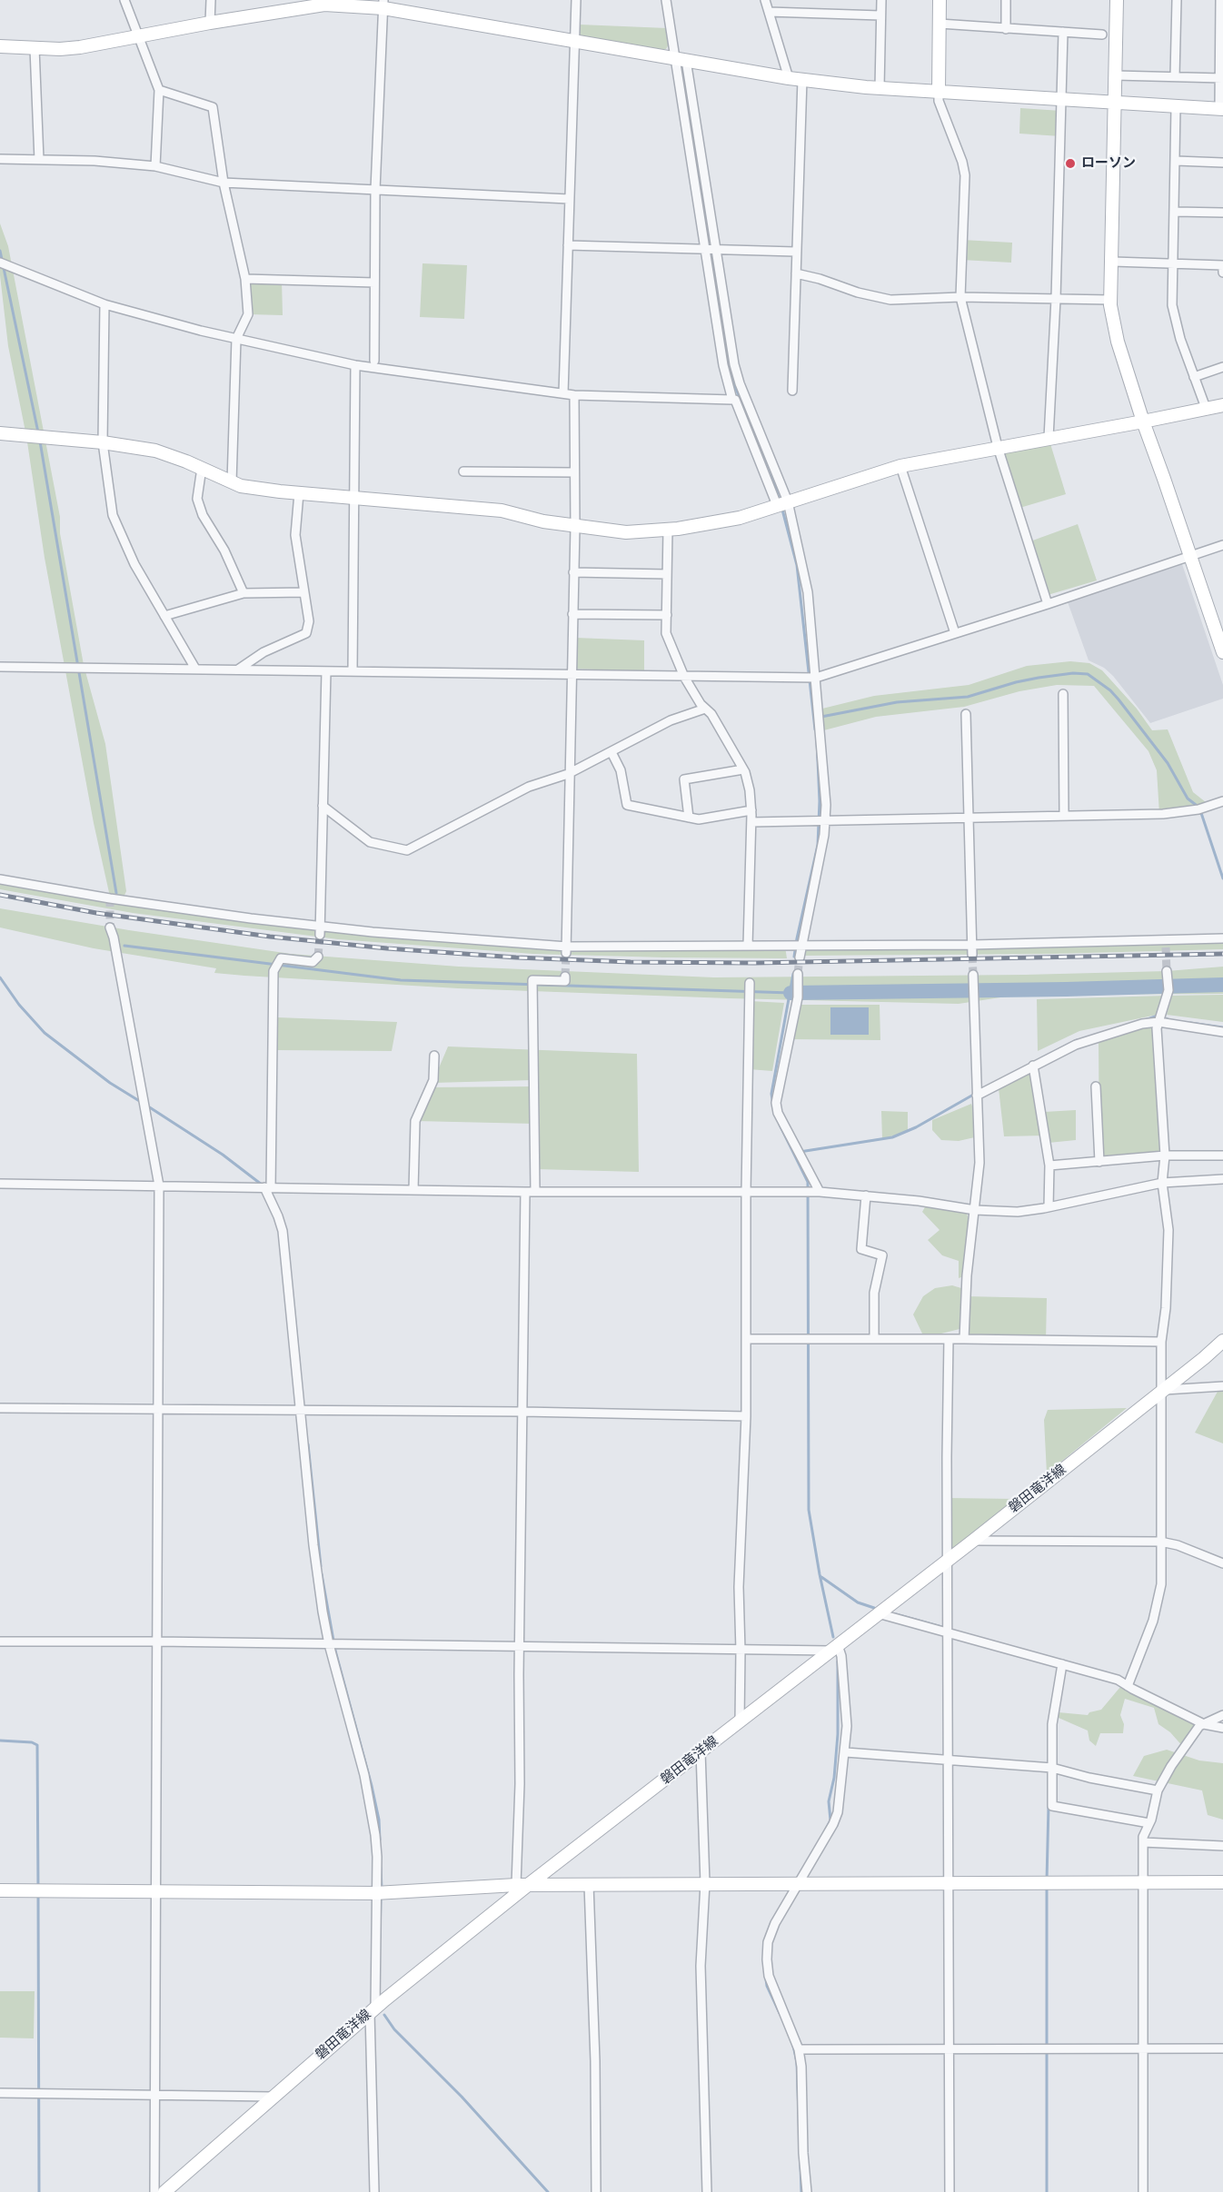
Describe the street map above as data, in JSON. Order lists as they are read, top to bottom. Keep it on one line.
{"streets":{"street":["磐田竜洋線"]},"places":["ローソン"]}
